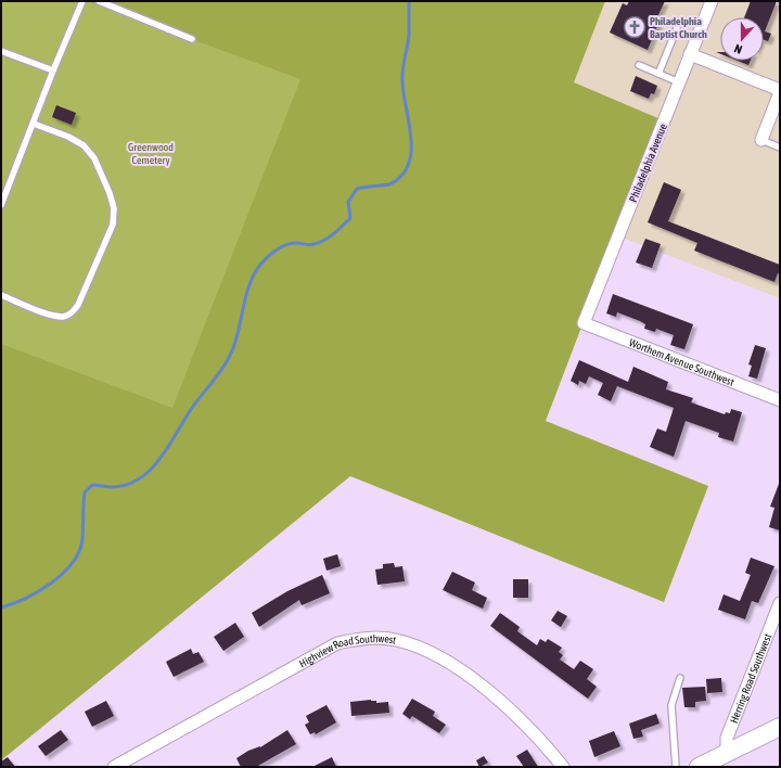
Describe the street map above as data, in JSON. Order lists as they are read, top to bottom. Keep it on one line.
{"streets":{"street":["Philadelphia Avenue","Worthem Avenue Southwest","Highview Road Southwest","Herring Road Southwest"]},"crossings":[["Philadelphia Avenue","Worthem Avenue Southwest"]],"parks":["Greenwood Cemetery"],"places":{"church":["Philadelphia Baptist Church"]},"north":"bottom"}
